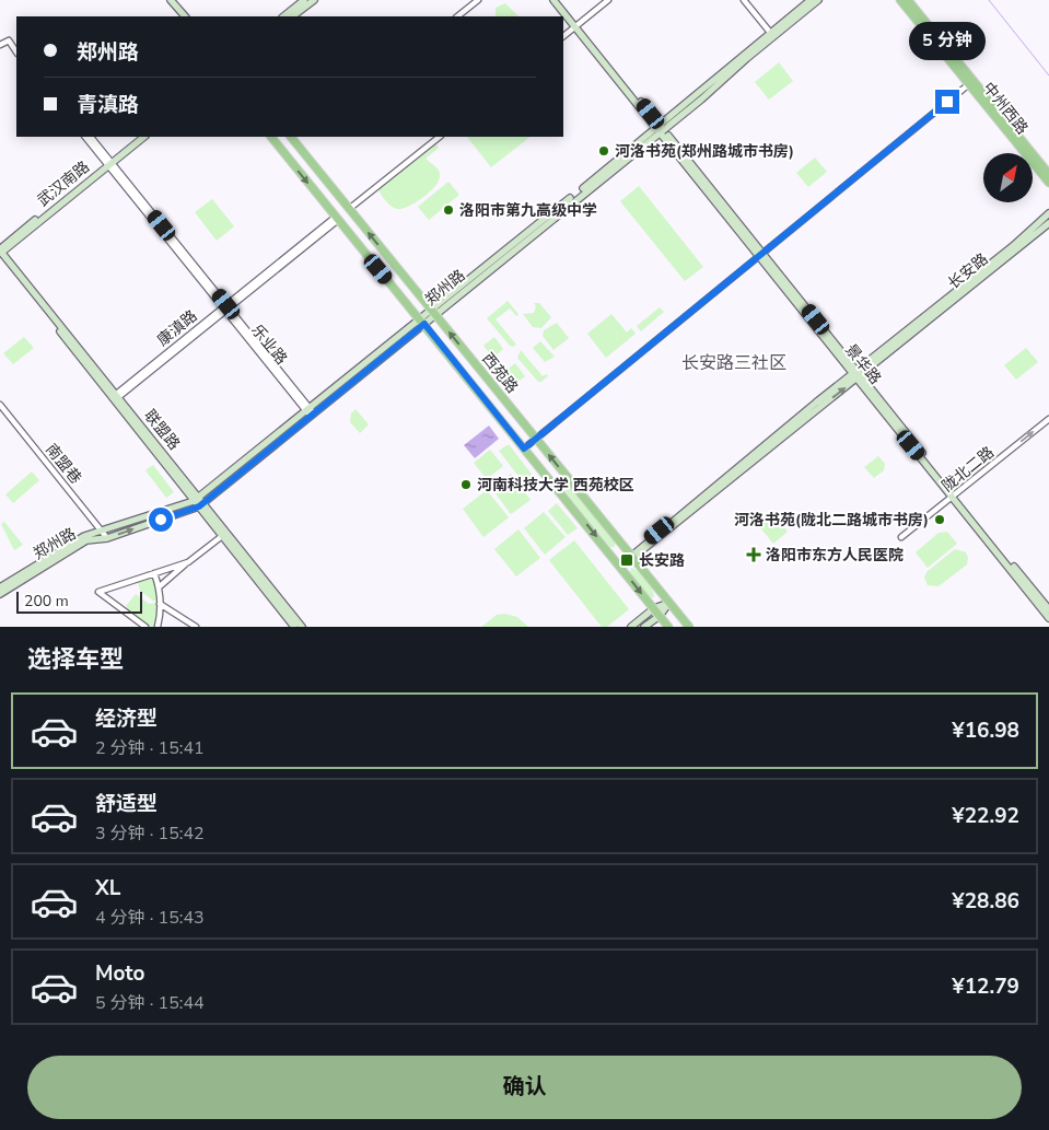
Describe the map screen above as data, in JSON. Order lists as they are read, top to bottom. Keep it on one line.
{"streets":{"main road":["中州西路","武汉南路","长安路","郑州路","景华路","西苑路","联盟路"],"street":["康滇路","乐业路","南盟巷","陇北二路"]},"crossings":[["武汉南路","乐业路"],["武汉南路","联盟路"],["长安路","景华路"],["长安路","西苑路"],["郑州路","乐业路"],["郑州路","景华路"],["郑州路","西苑路"],["郑州路","联盟路"],["郑州路","南盟巷"],["康滇路","乐业路"],["康滇路","西苑路"],["康滇路","联盟路"],["景华路","陇北二路"]],"one_way":["陇北二路"],"districts":["长安路三社区"],"places":{"other":["河洛书苑(郑州路城市书房)","洛阳市第九高级中学","河南科技大学 西苑校区","河洛书苑(陇北二路城市书房)"],"health":["洛阳市东方人民医院"],"transit":["长安路"]},"scale_bar":"200 m","north":"top right","page":{"banner":["郑州路","青滇路"],"bubble":"5 分钟","scale":"200 m","heading":"选择车型","list":[{"name":"经济型","note":"2 分钟 · 15:41","value":"¥16.98"},{"name":"舒适型","note":"3 分钟 · 15:42","value":"¥22.92"},{"name":"XL","note":"4 分钟 · 15:43","value":"¥28.86"},{"name":"Moto","note":"5 分钟 · 15:44","value":"¥12.79"}],"buttons":"确认"}}
